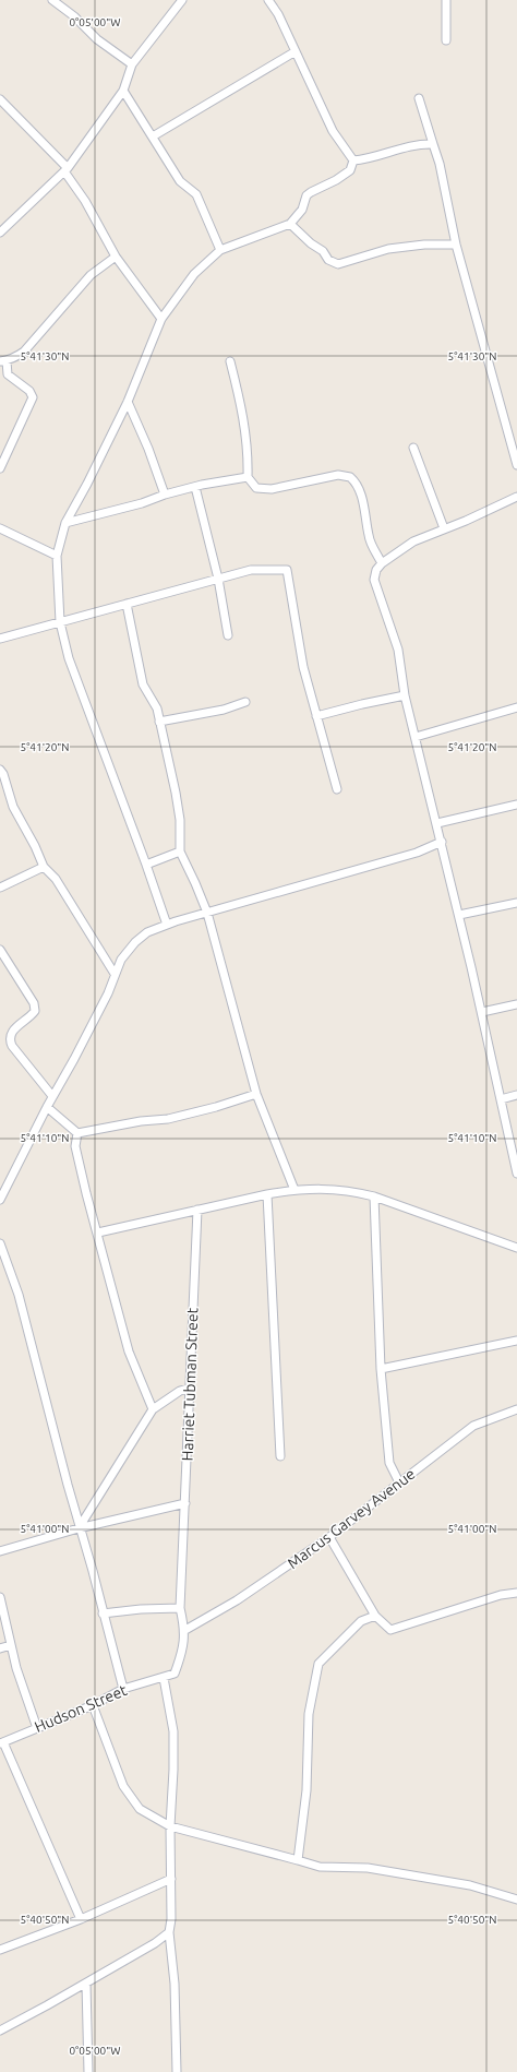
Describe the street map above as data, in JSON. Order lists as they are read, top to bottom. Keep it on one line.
{"streets":{"street":["Harriet Tubman Street","Marcus Garvey Avenue","Hudson Street"]},"crossings":[["Harriet Tubman Street","Marcus Garvey Avenue"]],"coordinates":["0°05'00\"W","5°41'30\"N","5°41'20\"N","5°41'10\"N","5°41'00\"N","5°40'50\"N"]}
